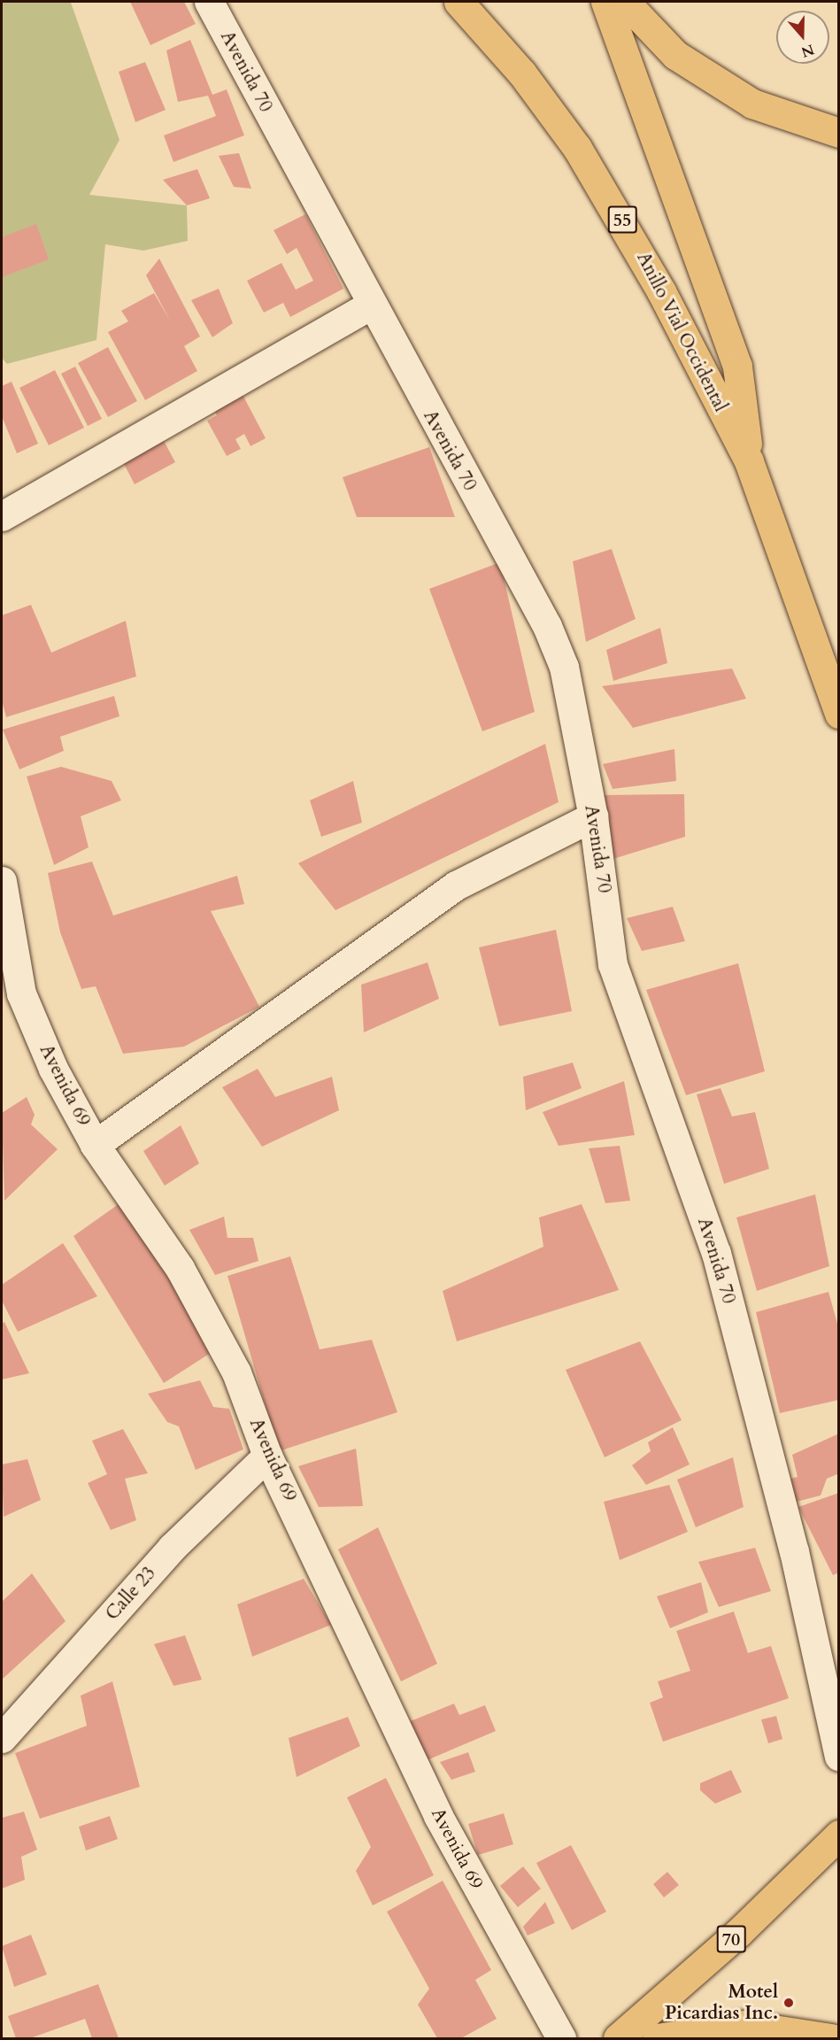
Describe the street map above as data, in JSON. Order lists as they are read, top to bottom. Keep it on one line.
{"streets":{"main road":["55","Anillo Vial Occidental","70"],"street":["Avenida 70","Avenida 69","Calle 23"]},"crossings":[["Avenida 69","Calle 23"]],"places":["Motel Picardias Inc."],"north":"bottom"}
